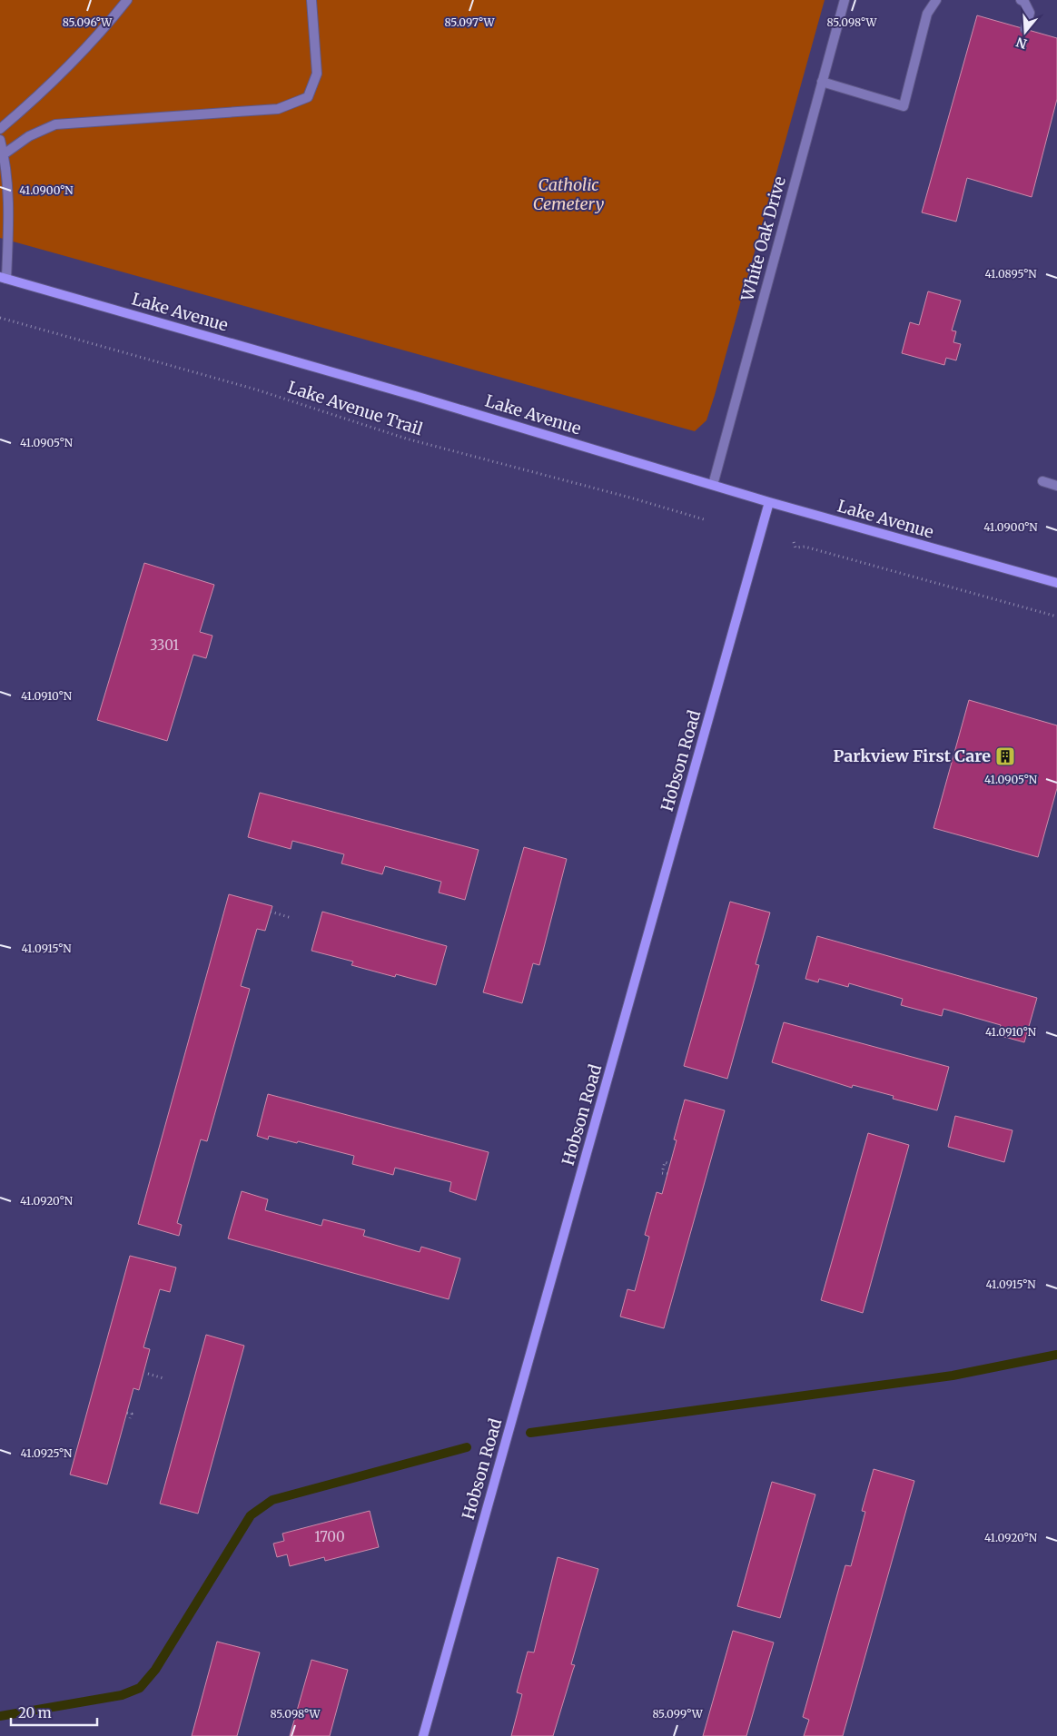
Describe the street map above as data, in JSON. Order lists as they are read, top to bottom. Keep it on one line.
{"streets":{"street":["White Oak Drive","Lake Avenue","Hobson Road"],"path":["Lake Avenue Trail"]},"crossings":[["White Oak Drive","Lake Avenue"],["Lake Avenue","Hobson Road"]],"parks":["Catholic Cemetery"],"places":{"building":["Parkview First Care"]},"house_numbers":["3301","1700"],"scale_bar":"20 m","north":"bottom","coordinates":["85.096°W","85.097°W","85.098°W","41.0900°N","41.0895°N","41.0905°N","41.0910°N","41.0915°N","41.0920°N","41.0925°N","85.099°W"]}
